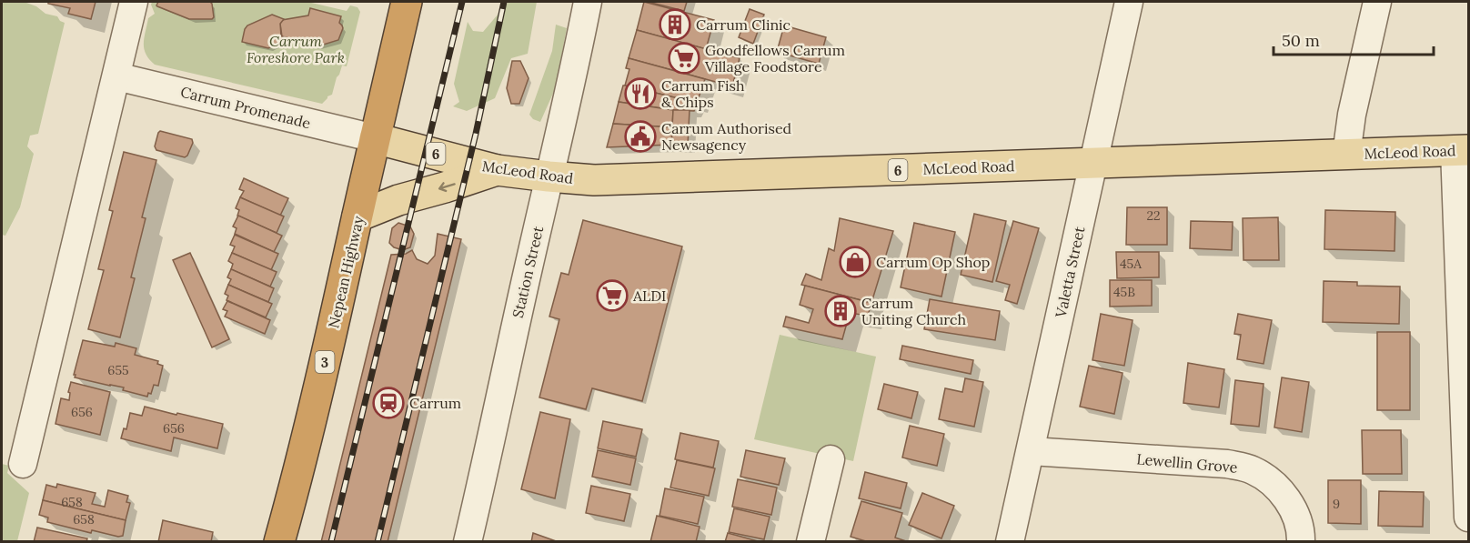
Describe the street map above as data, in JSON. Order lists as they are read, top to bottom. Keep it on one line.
{"streets":{"highway":["Nepean Highway","3"],"main road":["McLeod Road","6"],"street":["Carrum Promenade","Station Street","Valetta Street","Lewellin Grove"]},"crossings":[["Carrum Promenade","McLeod Road"],["Carrum Promenade","Nepean Highway"],["McLeod Road","Nepean Highway"],["McLeod Road","Station Street"],["McLeod Road","Valetta Street"],["Valetta Street","Lewellin Grove"]],"parks":["Carrum Foreshore Park"],"places":{"building":["Carrum Clinic","Carrum Uniting Church"],"supermarket":["Goodfellows Carrum Village Foodstore","ALDI"],"restaurant":["Carrum Fish & Chips"],"public building":["Carrum Authorised Newsagency"],"shop":["Carrum Op Shop"],"station":["Carrum"]},"house_numbers":["22","45A","45B","655","656","656","658","9","658"],"scale_bar":"50 m"}
